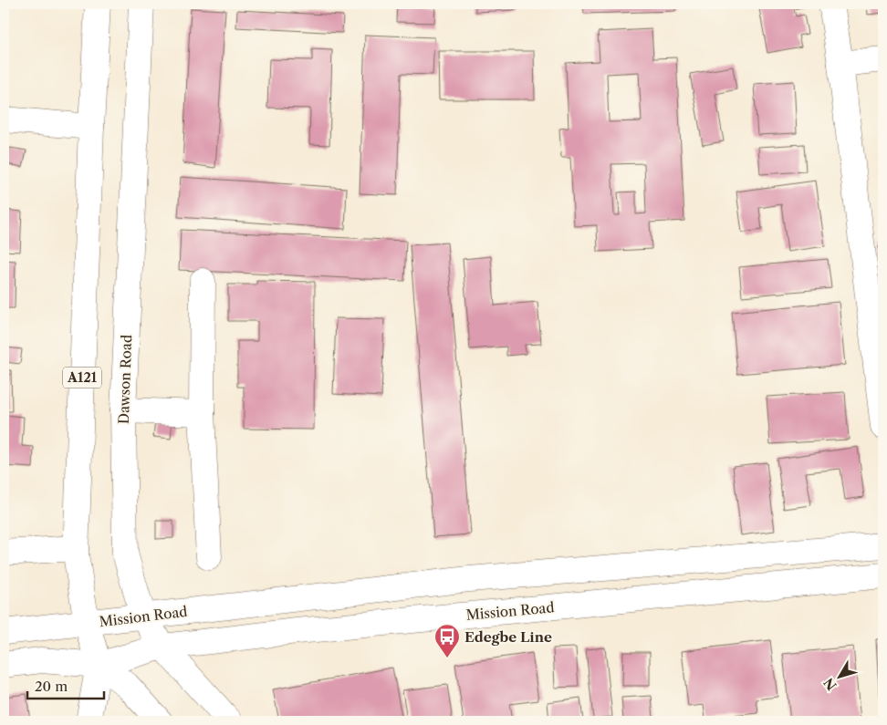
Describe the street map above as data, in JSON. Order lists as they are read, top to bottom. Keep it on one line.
{"streets":{"main road":["A121","Dawson Road","Mission Road"]},"crossings":[["A121","Mission Road"],["Dawson Road","Mission Road"]],"places":{"bus stop":["Edegbe Line"]},"scale_bar":"20 m","north":"bottom left"}
